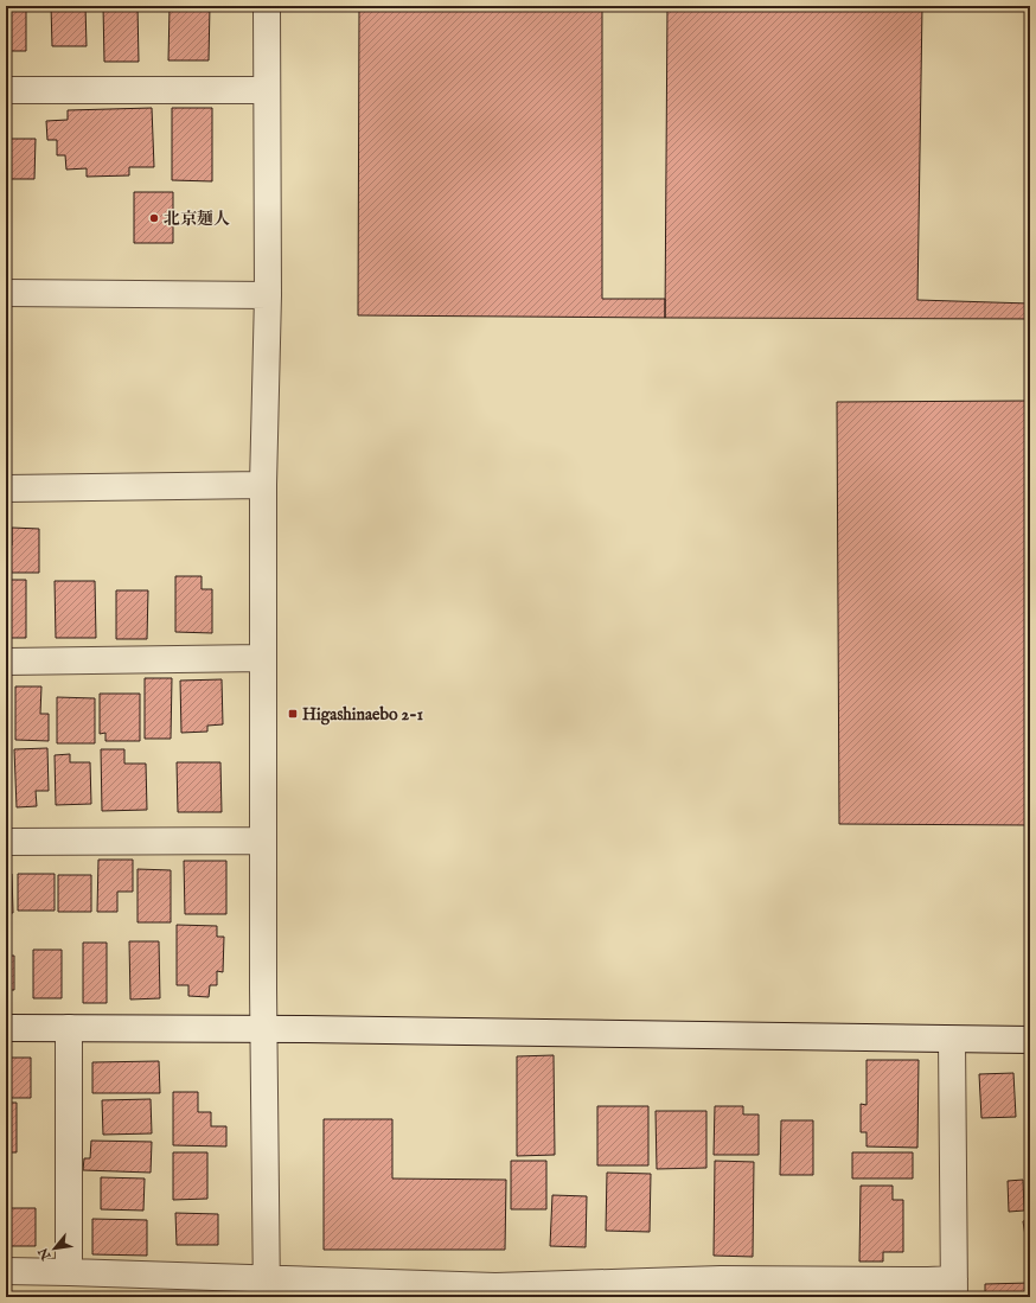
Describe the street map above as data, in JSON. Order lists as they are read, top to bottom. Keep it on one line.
{"places":{"other":["北京麺人"],"transit":["Higashinaebo 2-1"]},"north":"bottom left"}
